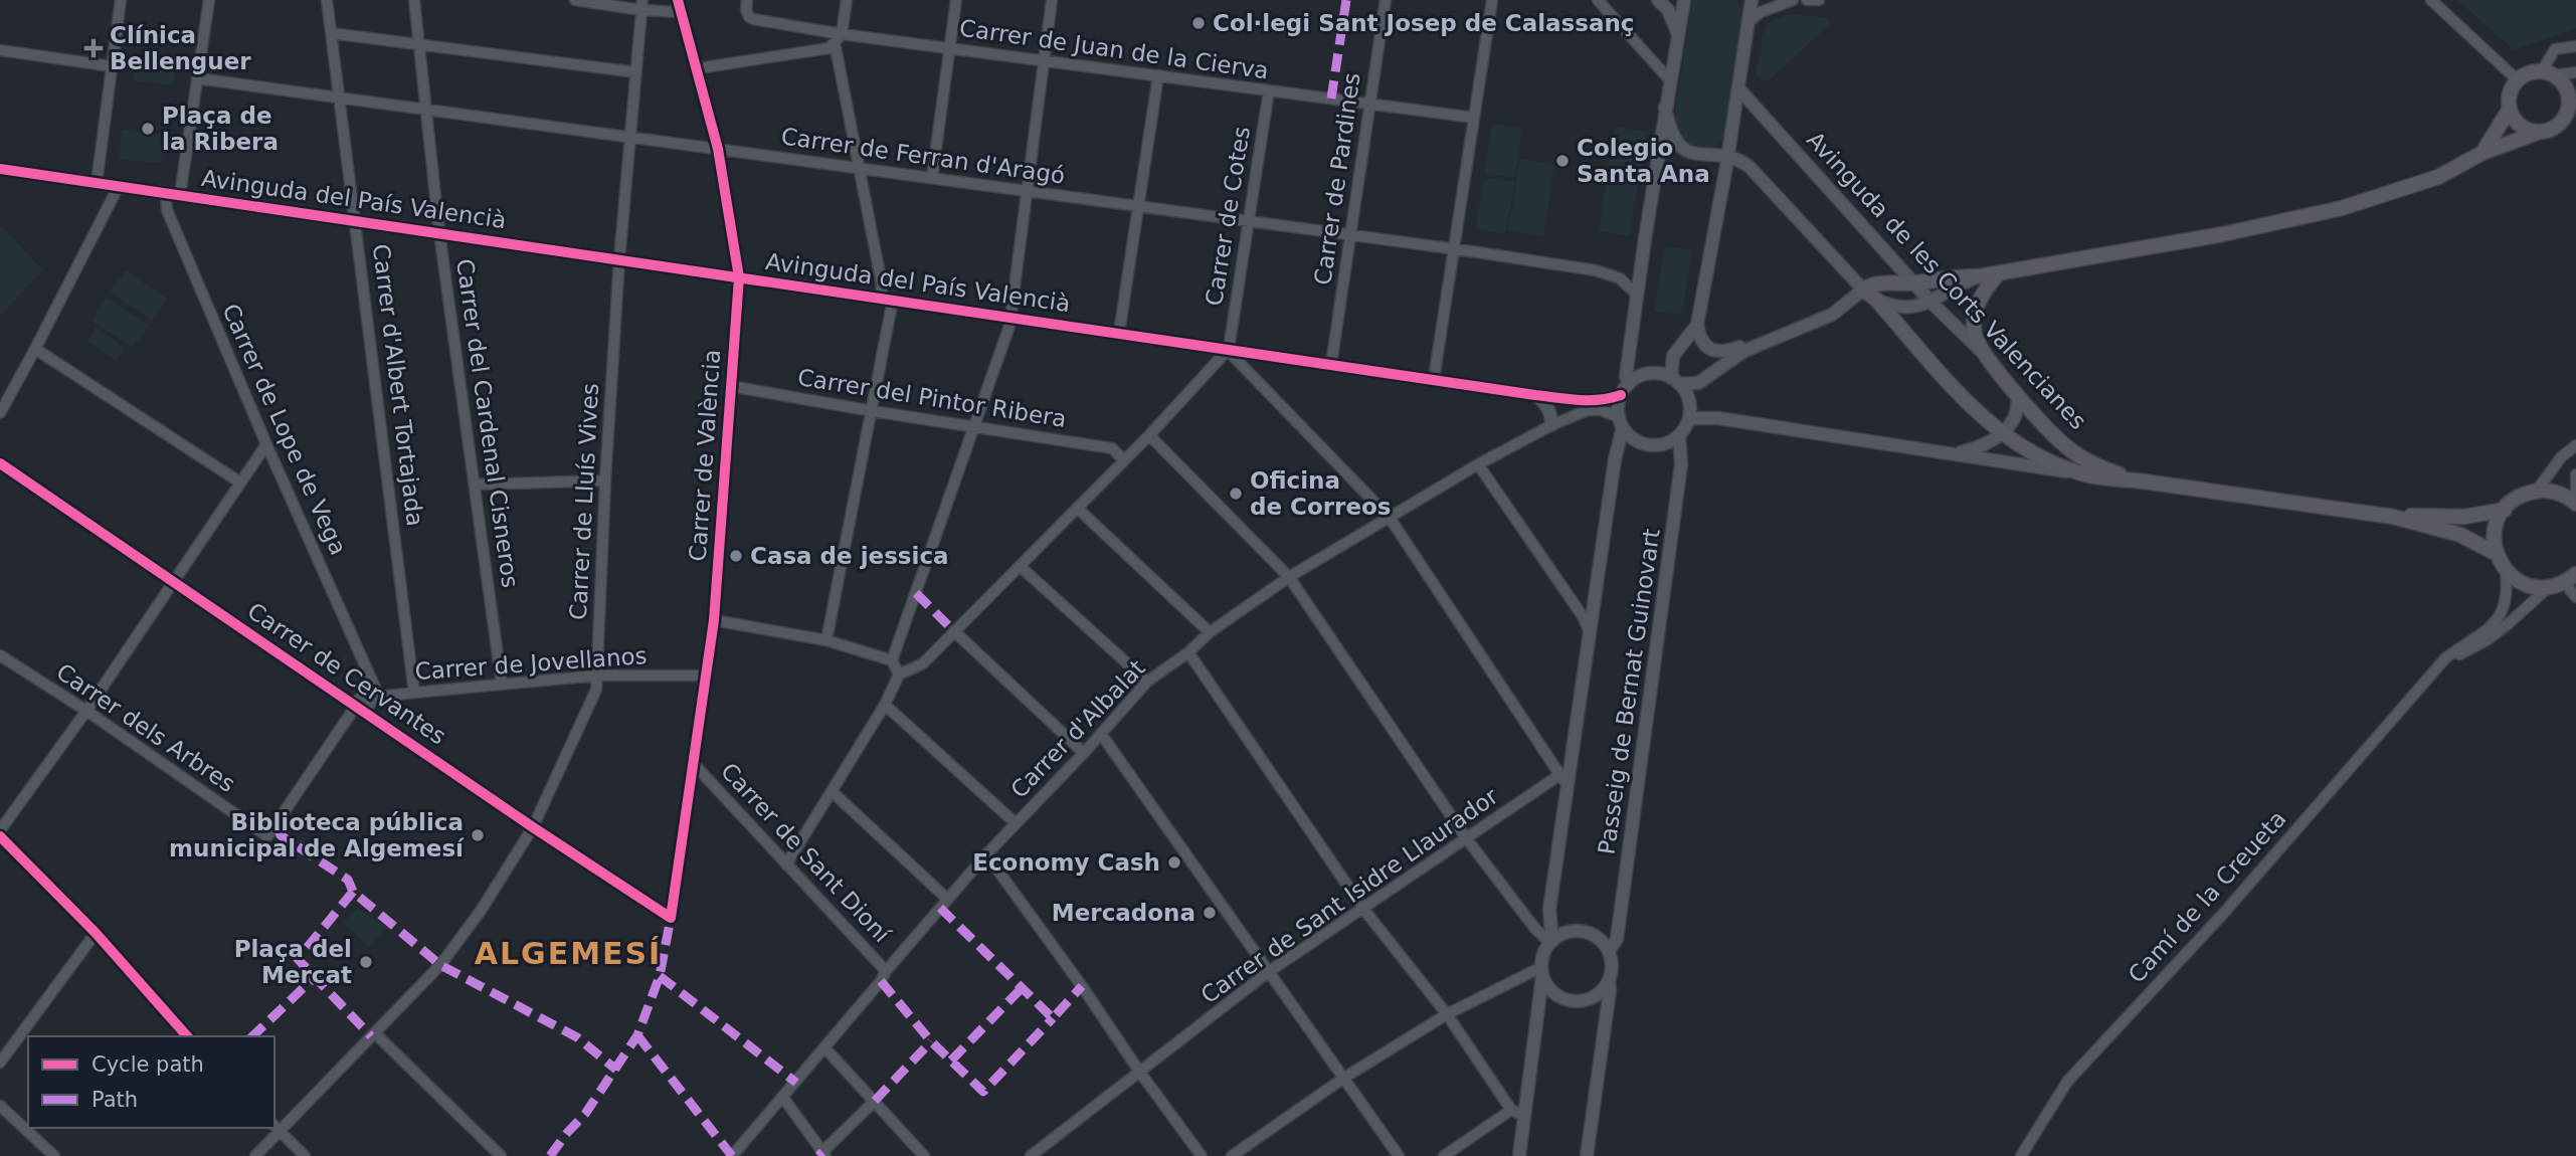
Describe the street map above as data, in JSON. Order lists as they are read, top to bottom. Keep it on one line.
{"streets":{"main road":["Avinguda de les Corts Valencianes"],"street":["Carrer de Juan de la Cierva","Carrer de Ferran d'Aragó","Carrer de Pardines","Avinguda del País Valencià","Carrer de Cotes","Carrer d'Albert Tortajada","Carrer del Pintor Ribera","Carrer del Cardenal Cisneros","Carrer de Lope de Vega","Carrer de València","Carrer de Lluís Vives","Carrer de Jovellanos","Carrer de Cervantes","Passeig de Bernat Guinovart","Carrer dels Arbres","Carrer d'Albalat","Carrer de Sant Dioní","Carrer de Sant Isidre Llaurador","Camí de la Creueta"]},"crossings":[["Carrer de Juan de la Cierva","Carrer de Pardines"],["Carrer de Juan de la Cierva","Carrer de Cotes"],["Carrer de Ferran d'Aragó","Carrer de Pardines"],["Carrer de Ferran d'Aragó","Carrer de Cotes"],["Carrer de Ferran d'Aragó","Carrer d'Albert Tortajada"],["Carrer de Ferran d'Aragó","Carrer del Cardenal Cisneros"],["Carrer de Ferran d'Aragó","Carrer de València"],["Carrer de Ferran d'Aragó","Carrer de Lluís Vives"],["Carrer de Pardines","Avinguda del País Valencià"],["Avinguda del País Valencià","Carrer de Cotes"],["Avinguda del País Valencià","Carrer d'Albert Tortajada"],["Avinguda del País Valencià","Carrer del Cardenal Cisneros"],["Avinguda del País Valencià","Carrer de Lope de Vega"],["Avinguda del País Valencià","Carrer de València"],["Avinguda del País Valencià","Carrer de Lluís Vives"],["Avinguda del País Valencià","Passeig de Bernat Guinovart"],["Avinguda del País Valencià","Carrer d'Albalat"],["Carrer d'Albert Tortajada","Carrer de Jovellanos"],["Carrer del Pintor Ribera","Carrer de València"],["Carrer del Cardenal Cisneros","Carrer de Jovellanos"],["Carrer de Lope de Vega","Carrer de Jovellanos"],["Carrer de València","Carrer de Jovellanos"],["Carrer de València","Carrer de Cervantes"],["Carrer de València","Carrer de Sant Dioní"],["Carrer de Lluís Vives","Carrer de Jovellanos"],["Carrer de Lluís Vives","Carrer de Cervantes"],["Carrer de Cervantes","Carrer dels Arbres"],["Passeig de Bernat Guinovart","Carrer d'Albalat"],["Passeig de Bernat Guinovart","Carrer de Sant Isidre Llaurador"],["Carrer d'Albalat","Carrer de Sant Dioní"]],"districts":["ALGEMESÍ"],"places":{"other":["Col·legi Sant Josep de Calassanç","Plaça de la Ribera","Colegio Santa Ana","Oficina de Correos","Casa de jessica","Biblioteca pública municipal de Algemesí","Economy Cash","Mercadona","Plaça del Mercat"],"health":["Clínica Bellenguer"]},"legend":["Cycle path","Path"]}
